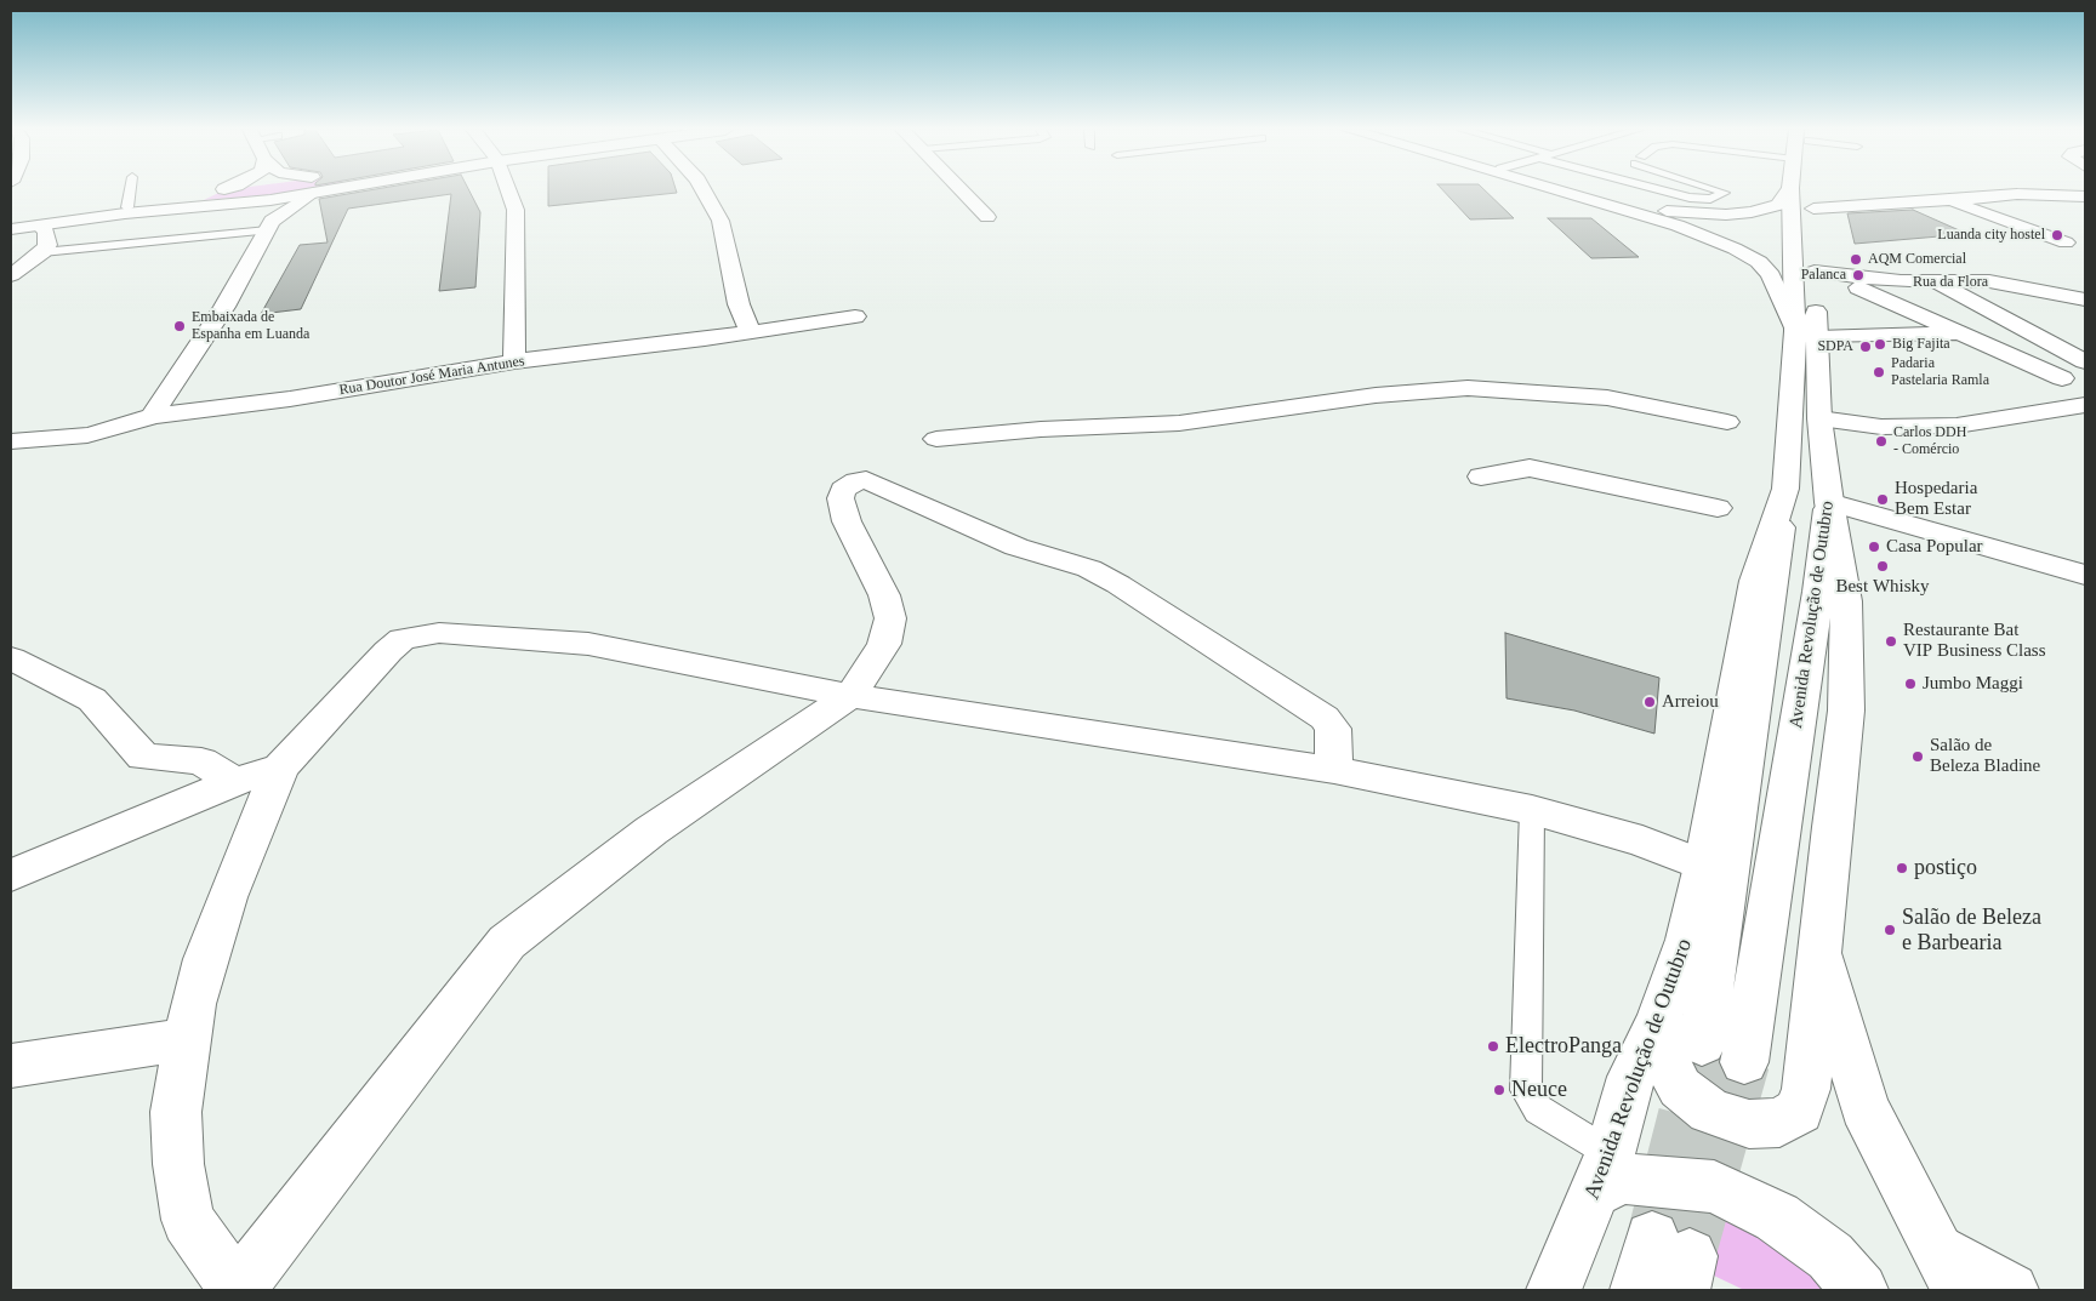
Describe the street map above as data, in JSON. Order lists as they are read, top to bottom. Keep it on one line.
{"streets":{"street":["Rua da Flora","Rua Doutor José Maria Antunes","Avenida Revolução de Outubro"]},"crossings":[["Rua da Flora","Avenida Revolução de Outubro"]],"places":["Luanda city hostel","AQM Comercial","Palanca","Embaixada de Espanha em Luanda","Big Fajita","SDPA","Padaria Pastelaria Ramla","Carlos DDH - Comércio","Hospedaria Bem Estar","Casa Popular","Best Whisky","Restaurante Bat VIP Business Class","Jumbo Maggi","Arreiou","Salão de Beleza Bladine","postiço","Salão de Beleza e Barbearia","ElectroPanga","Neuce"]}
